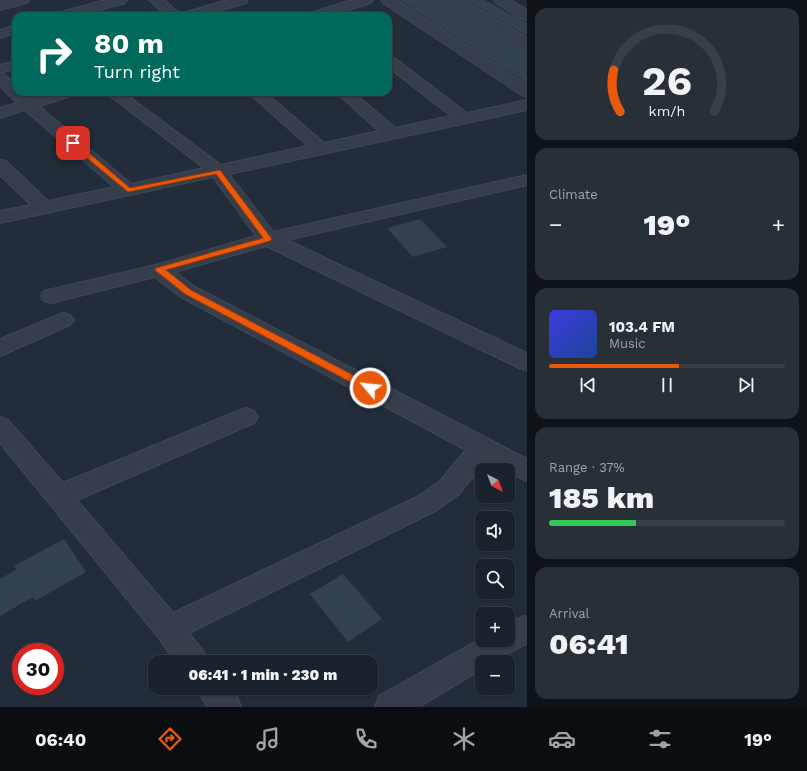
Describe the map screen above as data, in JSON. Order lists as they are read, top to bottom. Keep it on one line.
{"north":"bottom right","page":{"turn":["80 m","Turn right"],"tile":["Climate",["Range · 37%","185 km"],["Arrival","06:41"]],"heat":["−","19°","+"],"song":["103.4 FM","Music"],"map_buttons":["+","−"],"limit":"30","trip":"06:41 · 1 min · 230 m","tabs":["06:40","19°"],"gauge":["26","km/h"]}}
